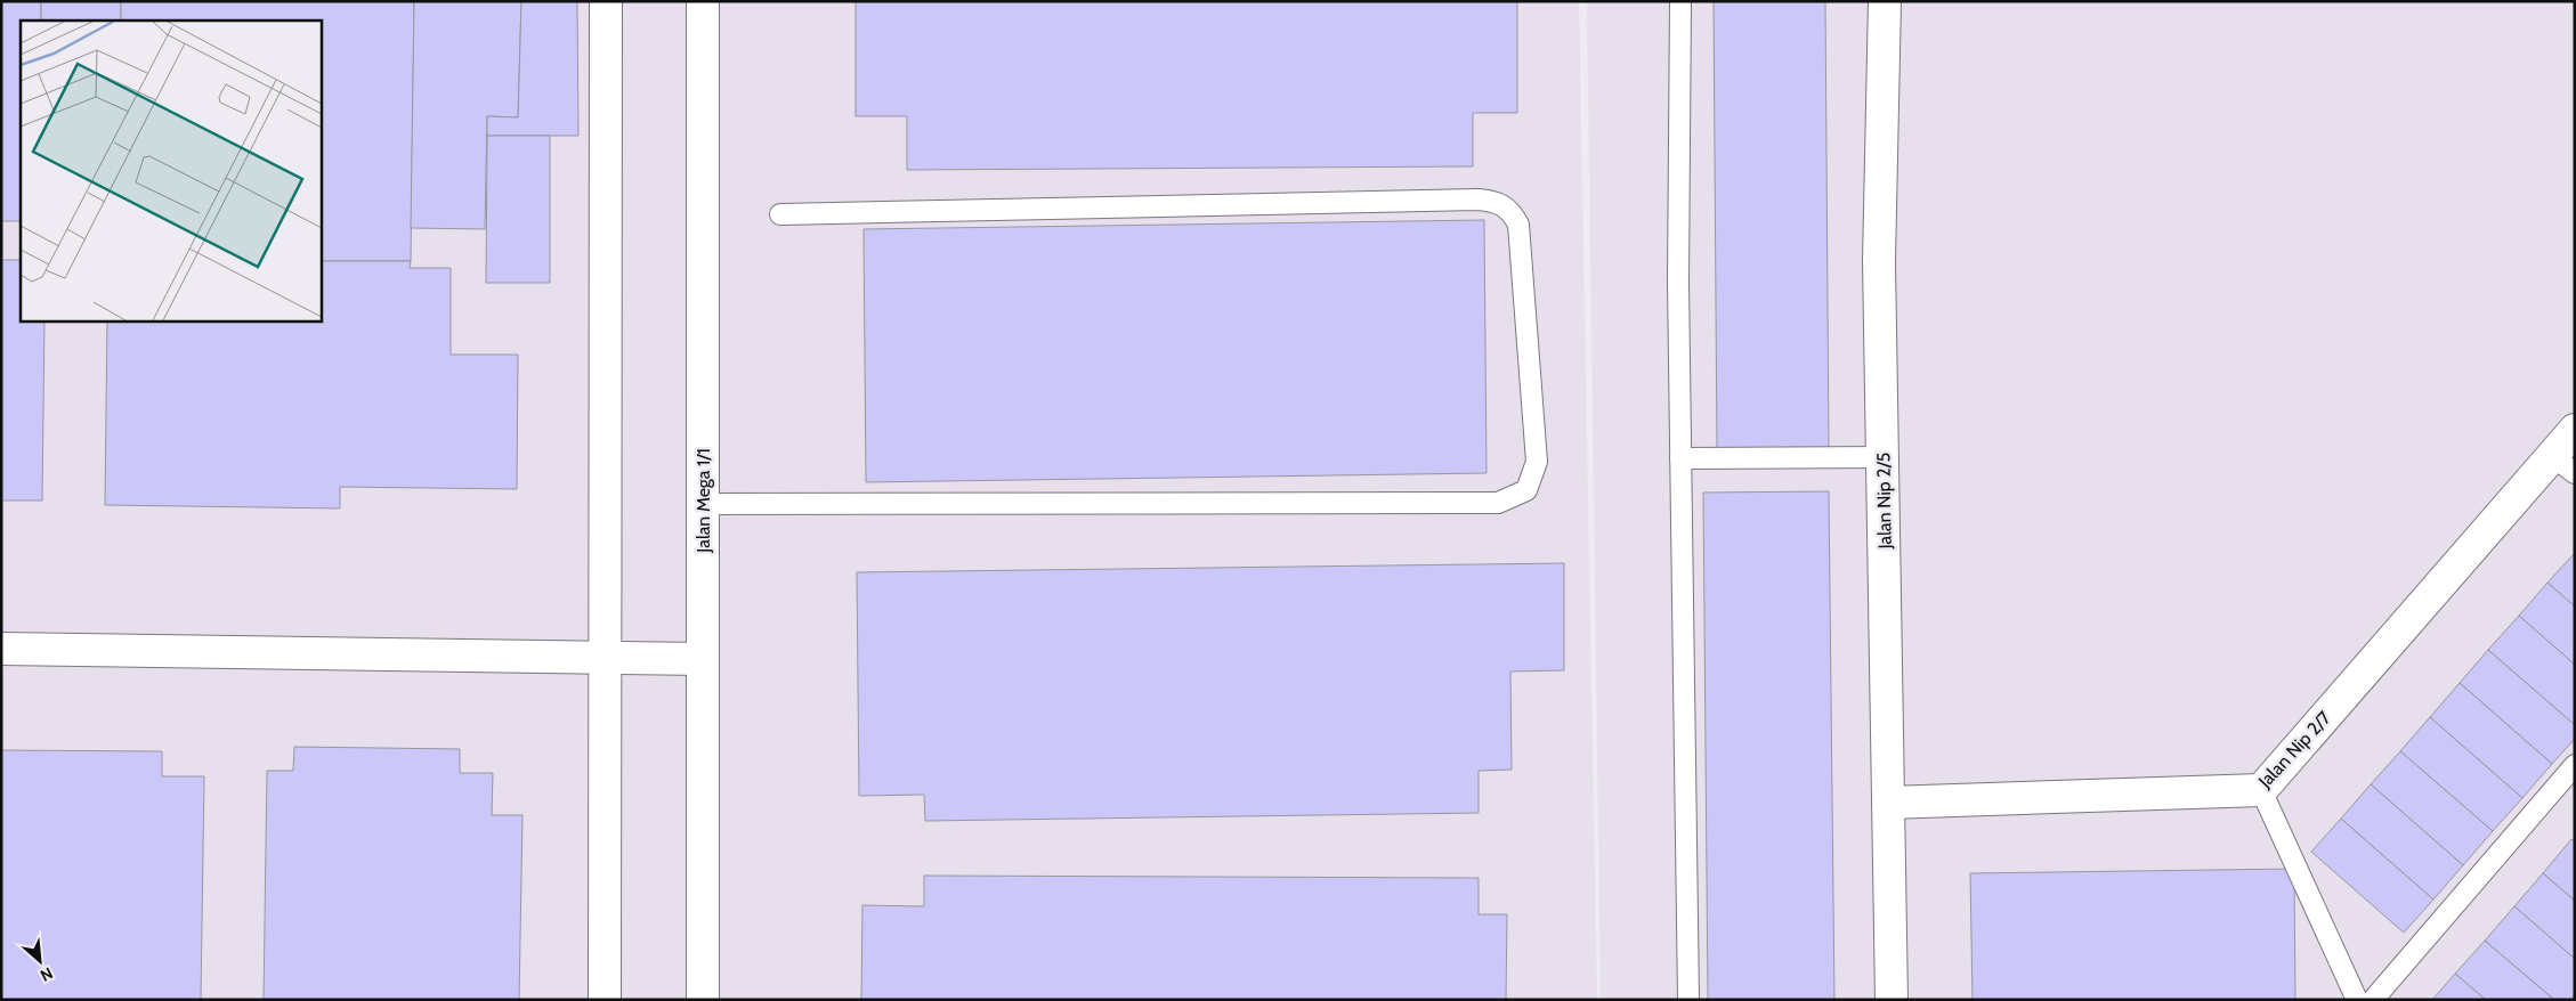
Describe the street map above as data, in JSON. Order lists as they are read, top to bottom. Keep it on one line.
{"streets":{"street":["Jalan Mega 1/1","Jalan Nip 2/5","Jalan Nip 2/7"]},"crossings":[["Jalan Nip 2/5","Jalan Nip 2/7"]],"north":"bottom right"}
